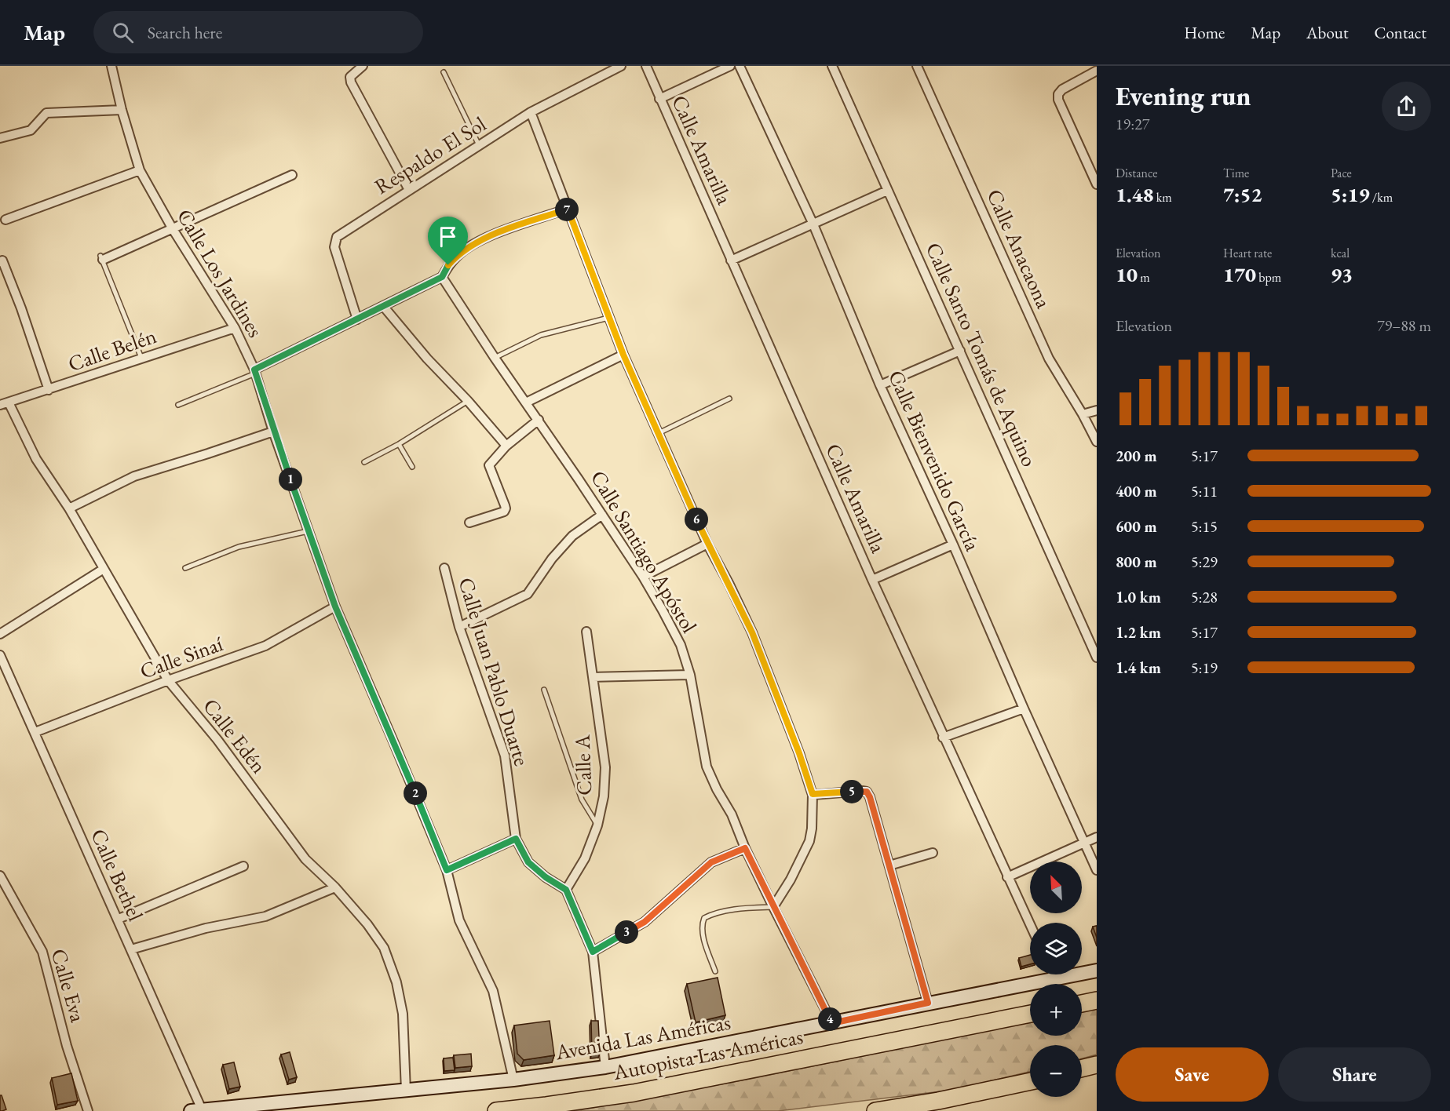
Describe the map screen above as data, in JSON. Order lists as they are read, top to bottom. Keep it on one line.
{"streets":{"highway":["Autopista Las Américas"],"main road":["Avenida Las Américas"],"street":["Calle Amarilla","Respaldo El Sol","Calle Anacaona","Calle Los Jardines","Calle Belén","Calle Santo Tomás de Aquino","Calle Bienvenido García","Calle Santiago Apóstol","Calle Sinaí","Calle Juan Pablo Duarte","Calle Edén","Calle A","Calle Bethel","Calle Eva"]},"crossings":[["Calle Los Jardines","Calle Belén"],["Calle Los Jardines","Calle Sinaí"],["Calle Los Jardines","Avenida Las Américas"],["Calle Belén","Calle Edén"],["Calle Santiago Apóstol","Avenida Las Américas"],["Calle Sinaí","Calle Edén"],["Calle Sinaí","Calle Bethel"],["Calle Juan Pablo Duarte","Calle A"],["Calle Edén","Avenida Las Américas"],["Calle Bethel","Avenida Las Américas"]],"north":"top left","page":{"header":"Map","search":"Search here","nav":["Home","Map","About","Contact"],"heading":["Evening run","19:27"],"stats":[["Distance","1.48 km"],["Time","7:52"],["Pace","5:19 /km"],["Elevation","10 m"],["Heart rate","170 bpm"],["kcal","93"]],"pins":["7","1","6","5","2","3","4"],"chart":["Elevation","79–88 m"],"list":[{"name":"200 m","note":"5:17"},{"name":"400 m","note":"5:11"},{"name":"600 m","note":"5:15"},{"name":"800 m","note":"5:29"},{"name":"1.0 km","note":"5:28"},{"name":"1.2 km","note":"5:17"},{"name":"1.4 km","note":"5:19"}],"map_buttons":["+","−"],"buttons":["Save","Share"]}}
